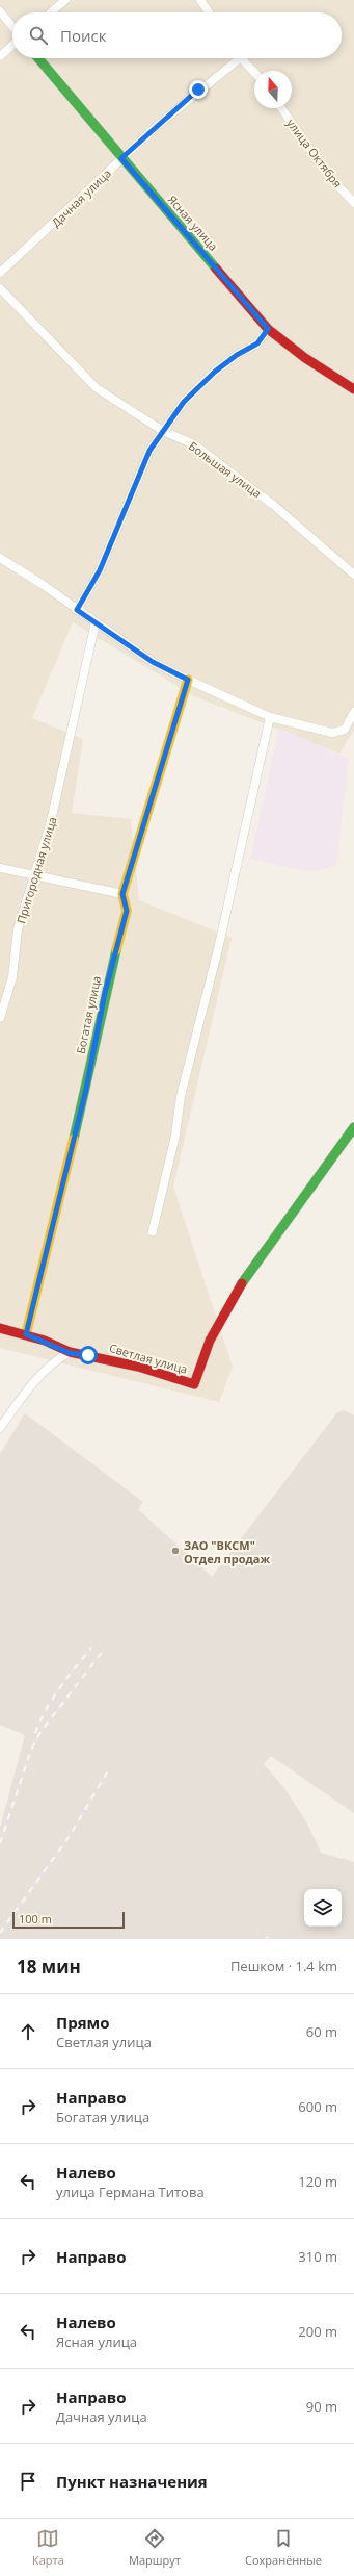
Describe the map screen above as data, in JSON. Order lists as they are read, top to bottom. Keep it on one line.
{"streets":{"street":["улица Октября","Дачная улица","Ясная улица","Большая улица","Пригородная улица","Богатая улица","Светлая улица"]},"crossings":[["Дачная улица","Ясная улица"],["Богатая улица","Светлая улица"]],"places":["ЗАО \"ВКСМ\" Отдел продаж"],"scale_bar":"100 m","north":"top","page":{"search":"Поиск","scale":"100 m","heading":["18 мин","Пешком · 1.4 km"],"list":[["Прямо","Светлая улица","60 m"],["Направо","Богатая улица","600 m"],["Налево","улица Германа Титова","120 m"],["Направо","310 m"],["Налево","Ясная улица","200 m"],["Направо","Дачная улица","90 m"],"Пункт назначения"],"nav":["Карта","Маршрут","Сохранённые"]}}
